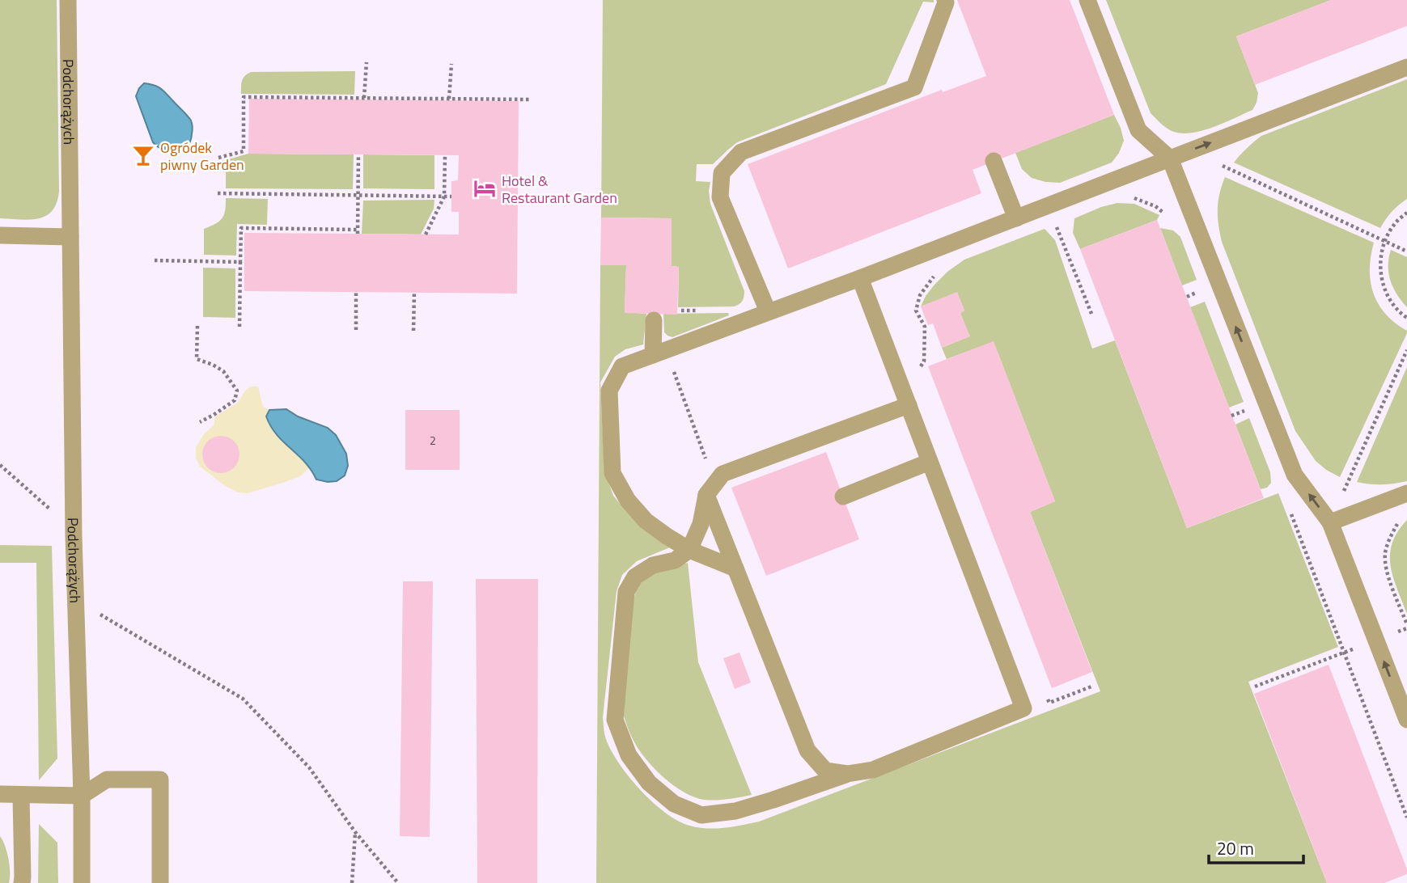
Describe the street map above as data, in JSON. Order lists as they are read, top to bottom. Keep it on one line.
{"streets":{"street":["Podchorążych"]},"places":{"bar":["Ogródek piwny Garden"],"hotel":["Hotel & Restaurant Garden"]},"house_numbers":["2"],"scale_bar":"20 m"}
